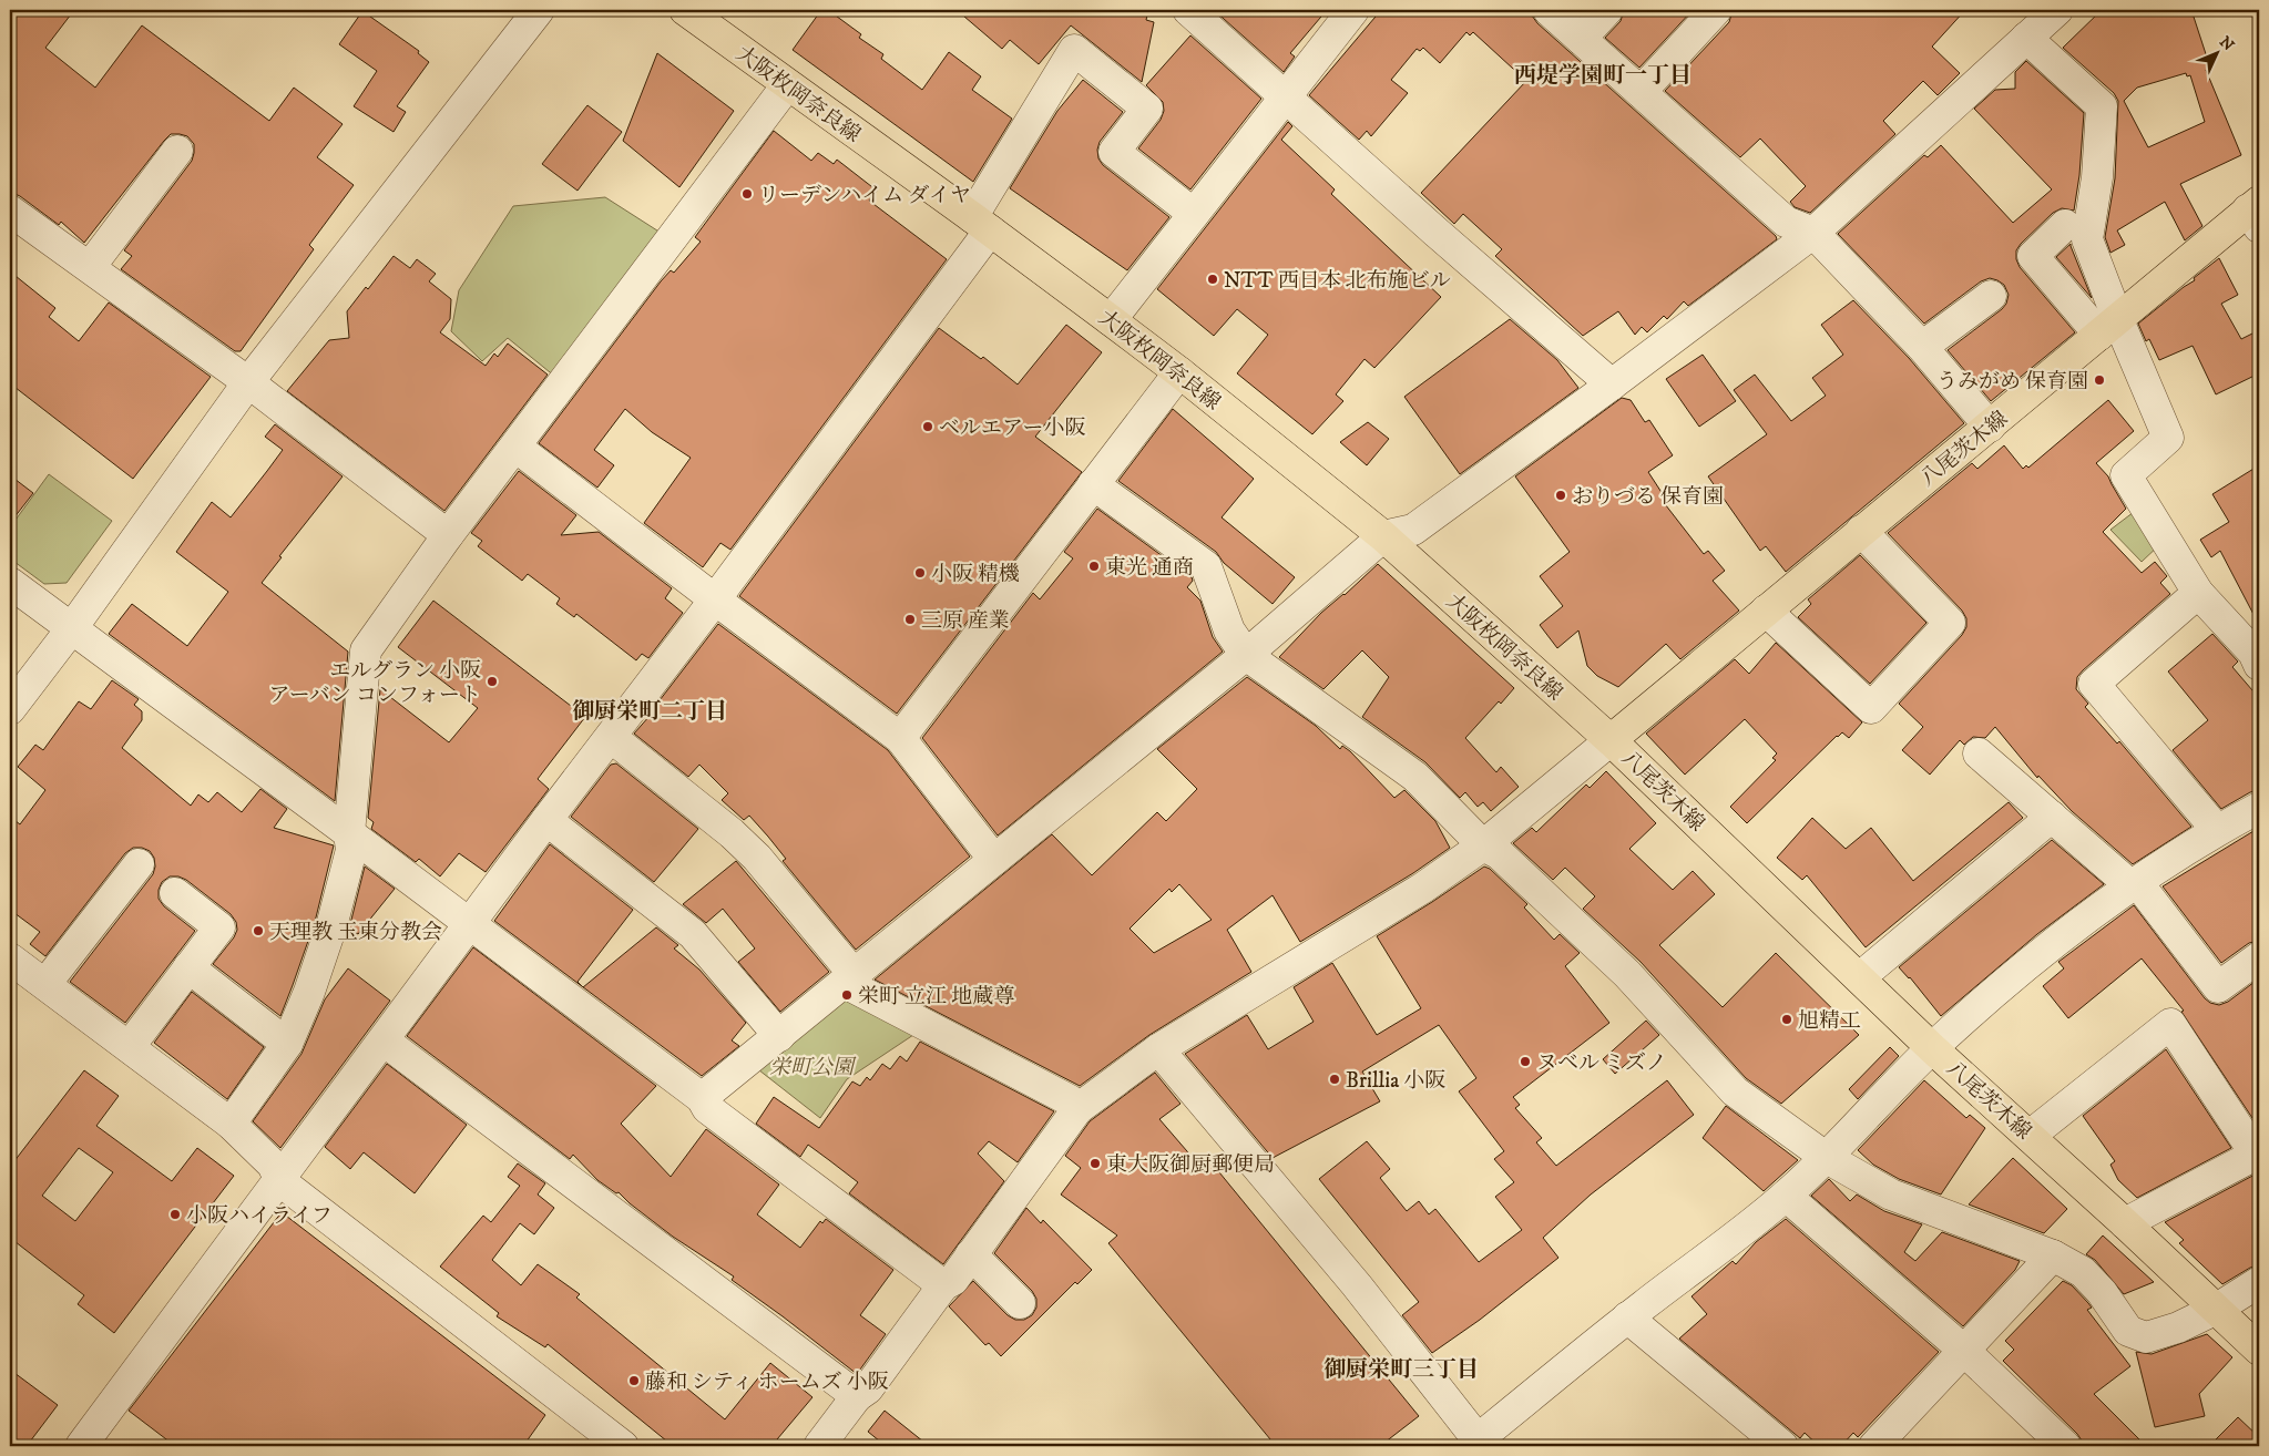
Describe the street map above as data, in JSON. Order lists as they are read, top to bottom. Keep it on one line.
{"streets":{"main road":["大阪枚岡奈良線","八尾茨木線"]},"crossings":[["大阪枚岡奈良線","八尾茨木線"]],"districts":["西堤学園町一丁目","御厨栄町二丁目","御厨栄町三丁目"],"parks":["栄町公園"],"places":["リーデンハイム ダイヤ","NTT 西日本 北布施ビル","うみがめ 保育園","ベルエアー小阪","おりづる 保育園","東光 通商","小阪 精機","三原 産業","エルグラン 小阪 アーバン コンフォート","天理教 玉東分教会","栄町 立江 地蔵尊","旭精工","ヌベル ミズノ","Brillia 小阪","東大阪御厨郵便局","小阪ハイライフ","藤和 シティ ホームズ 小阪"],"north":"top right"}
